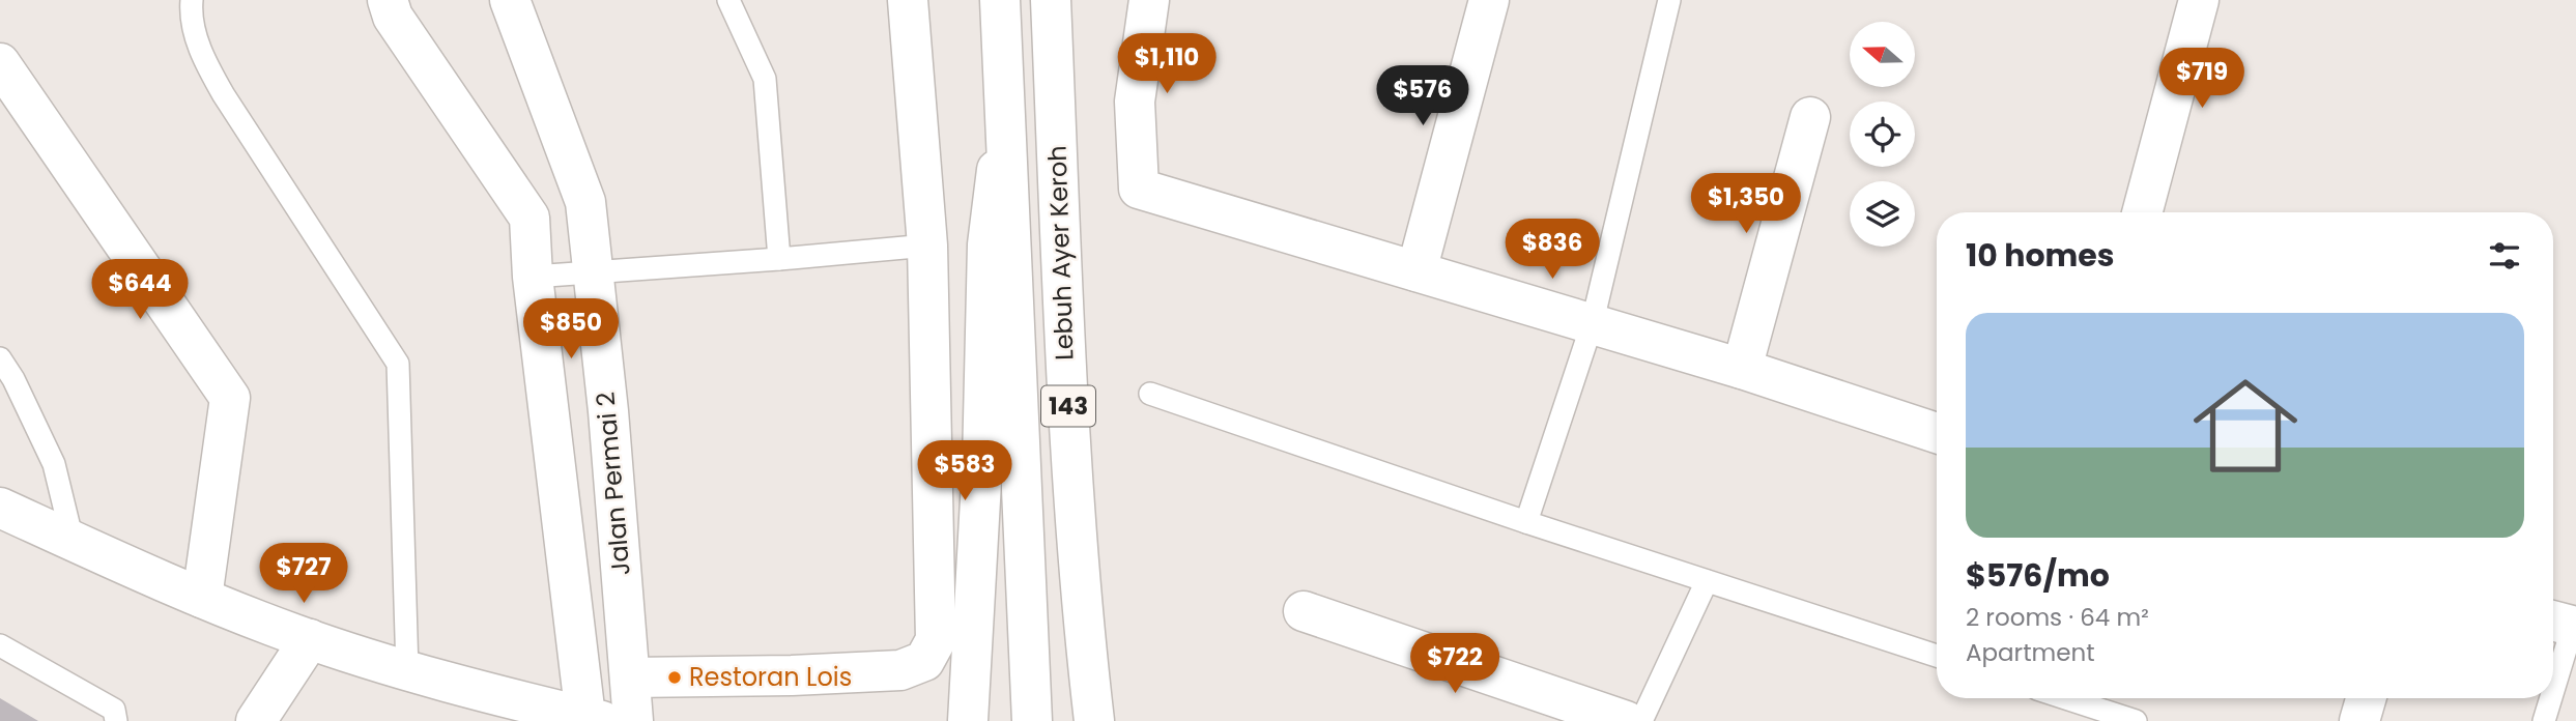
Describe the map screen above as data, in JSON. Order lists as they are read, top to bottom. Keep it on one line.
{"streets":{"main road":["Lebuh Ayer Keroh","143","Jalan Permai 2"]},"places":["Restoran Lois"],"north":"left","page":{"price":["$1,110","$719","$576","$1,350","$836","$644","$850","$583","$727","$722"],"heading":"10 homes","list":[{"name":"$576/mo","note":"2 rooms · 64 m² · Apartment"}]}}
